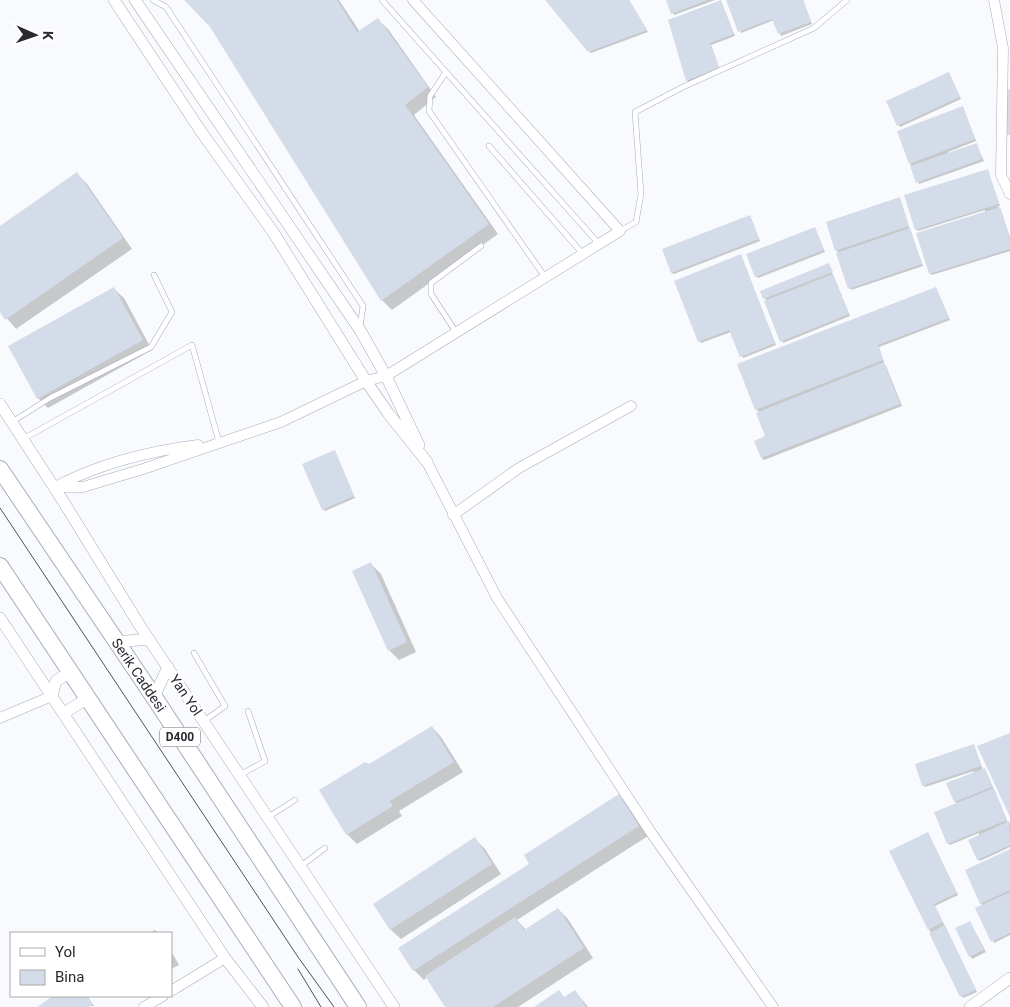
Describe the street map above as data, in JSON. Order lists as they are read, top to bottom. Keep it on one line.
{"streets":{"highway":["Serik Caddesi","D400"],"street":["Yan Yol"]},"legend":["Yol","Bina"],"north":"right"}
